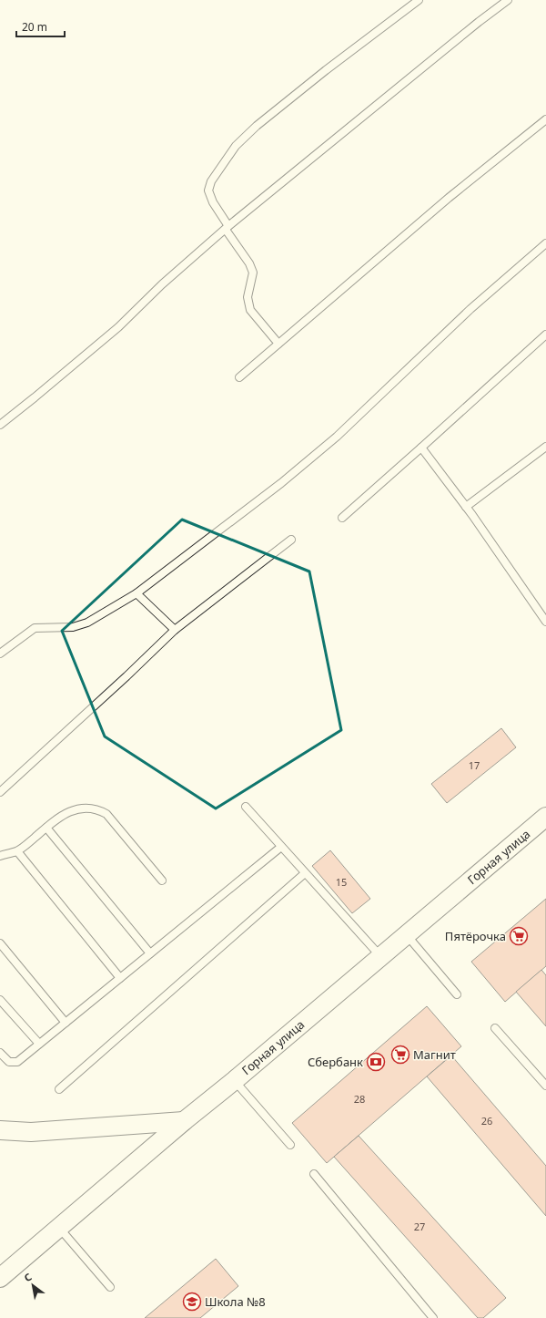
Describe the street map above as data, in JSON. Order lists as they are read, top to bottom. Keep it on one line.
{"streets":{"street":["Горная улица"]},"places":{"supermarket":["Пятёрочка","Магнит"],"bank":["Сбербанк"],"school or university":["Школа №8"]},"house_numbers":["17","15","28","26","27"],"scale_bar":"20 m","north":"top left"}
